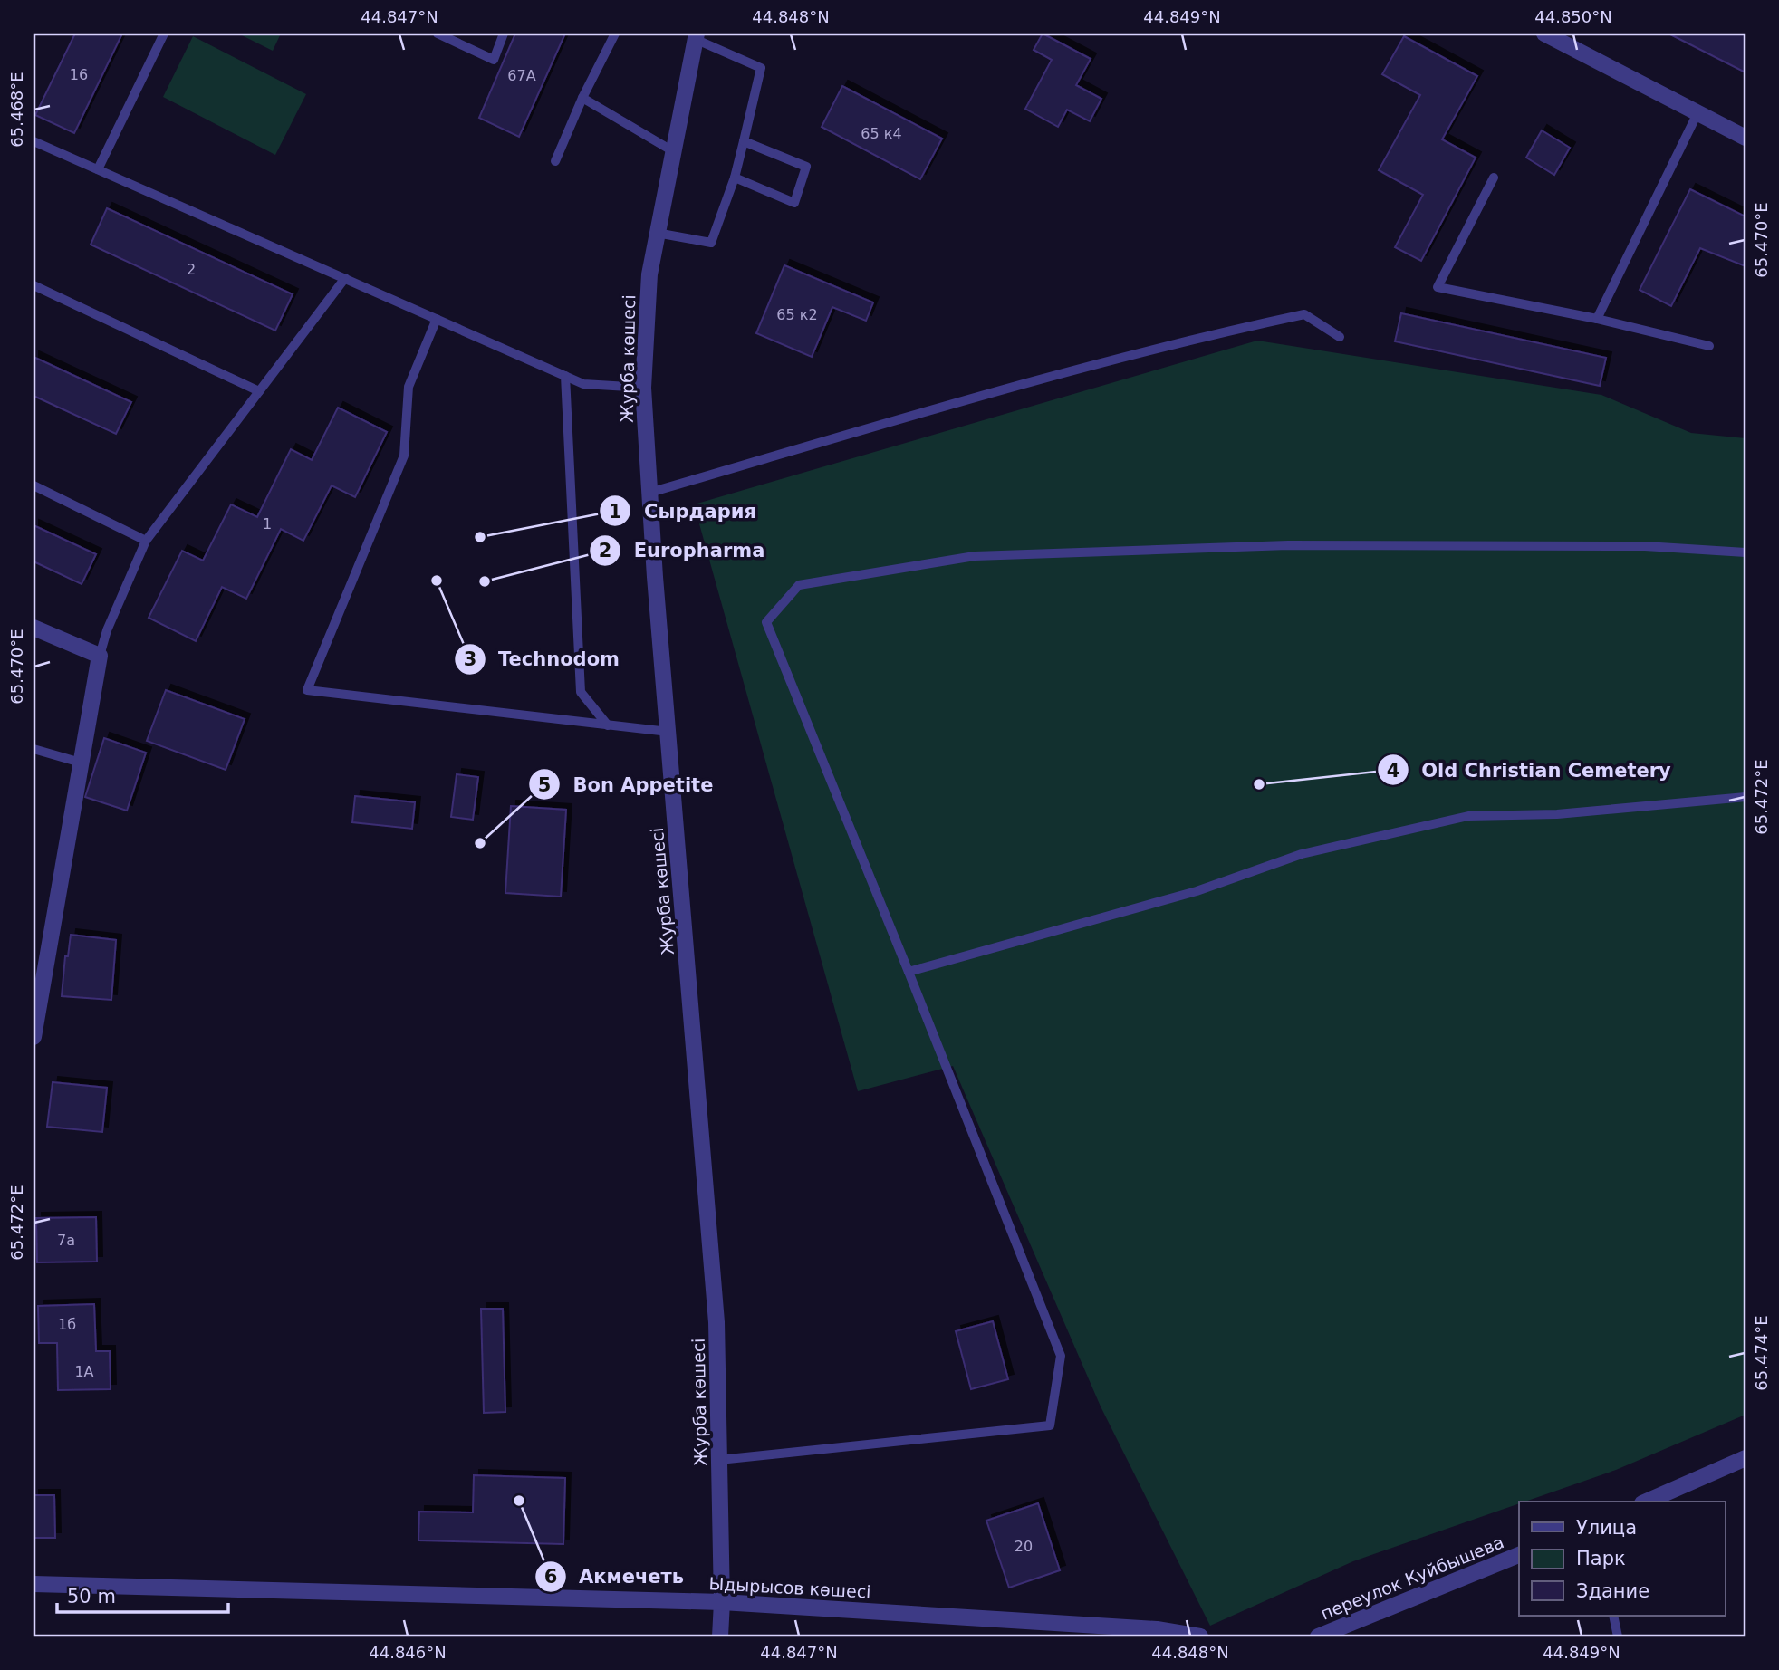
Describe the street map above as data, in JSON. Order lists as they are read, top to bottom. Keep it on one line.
{"streets":{"street":["Журба көшесі","переулок Куйбышева","Ыдырысов көшесі"]},"crossings":[["Журба көшесі","Ыдырысов көшесі"]],"places":["Сырдария","Technodom","Europharma","Old Christian Cemetery","Bon Appetite","Акмечеть"],"house_numbers":["16","67А","65 к4","2","65 к2","1","7а","1б","1А","20"],"legend":["Улица","Парк","Здание"],"scale_bar":"50 m","coordinates":["44.847°N","44.848°N","44.849°N","44.850°N","65.468°E","65.470°E","65.472°E","65.474°E","44.846°N"]}
